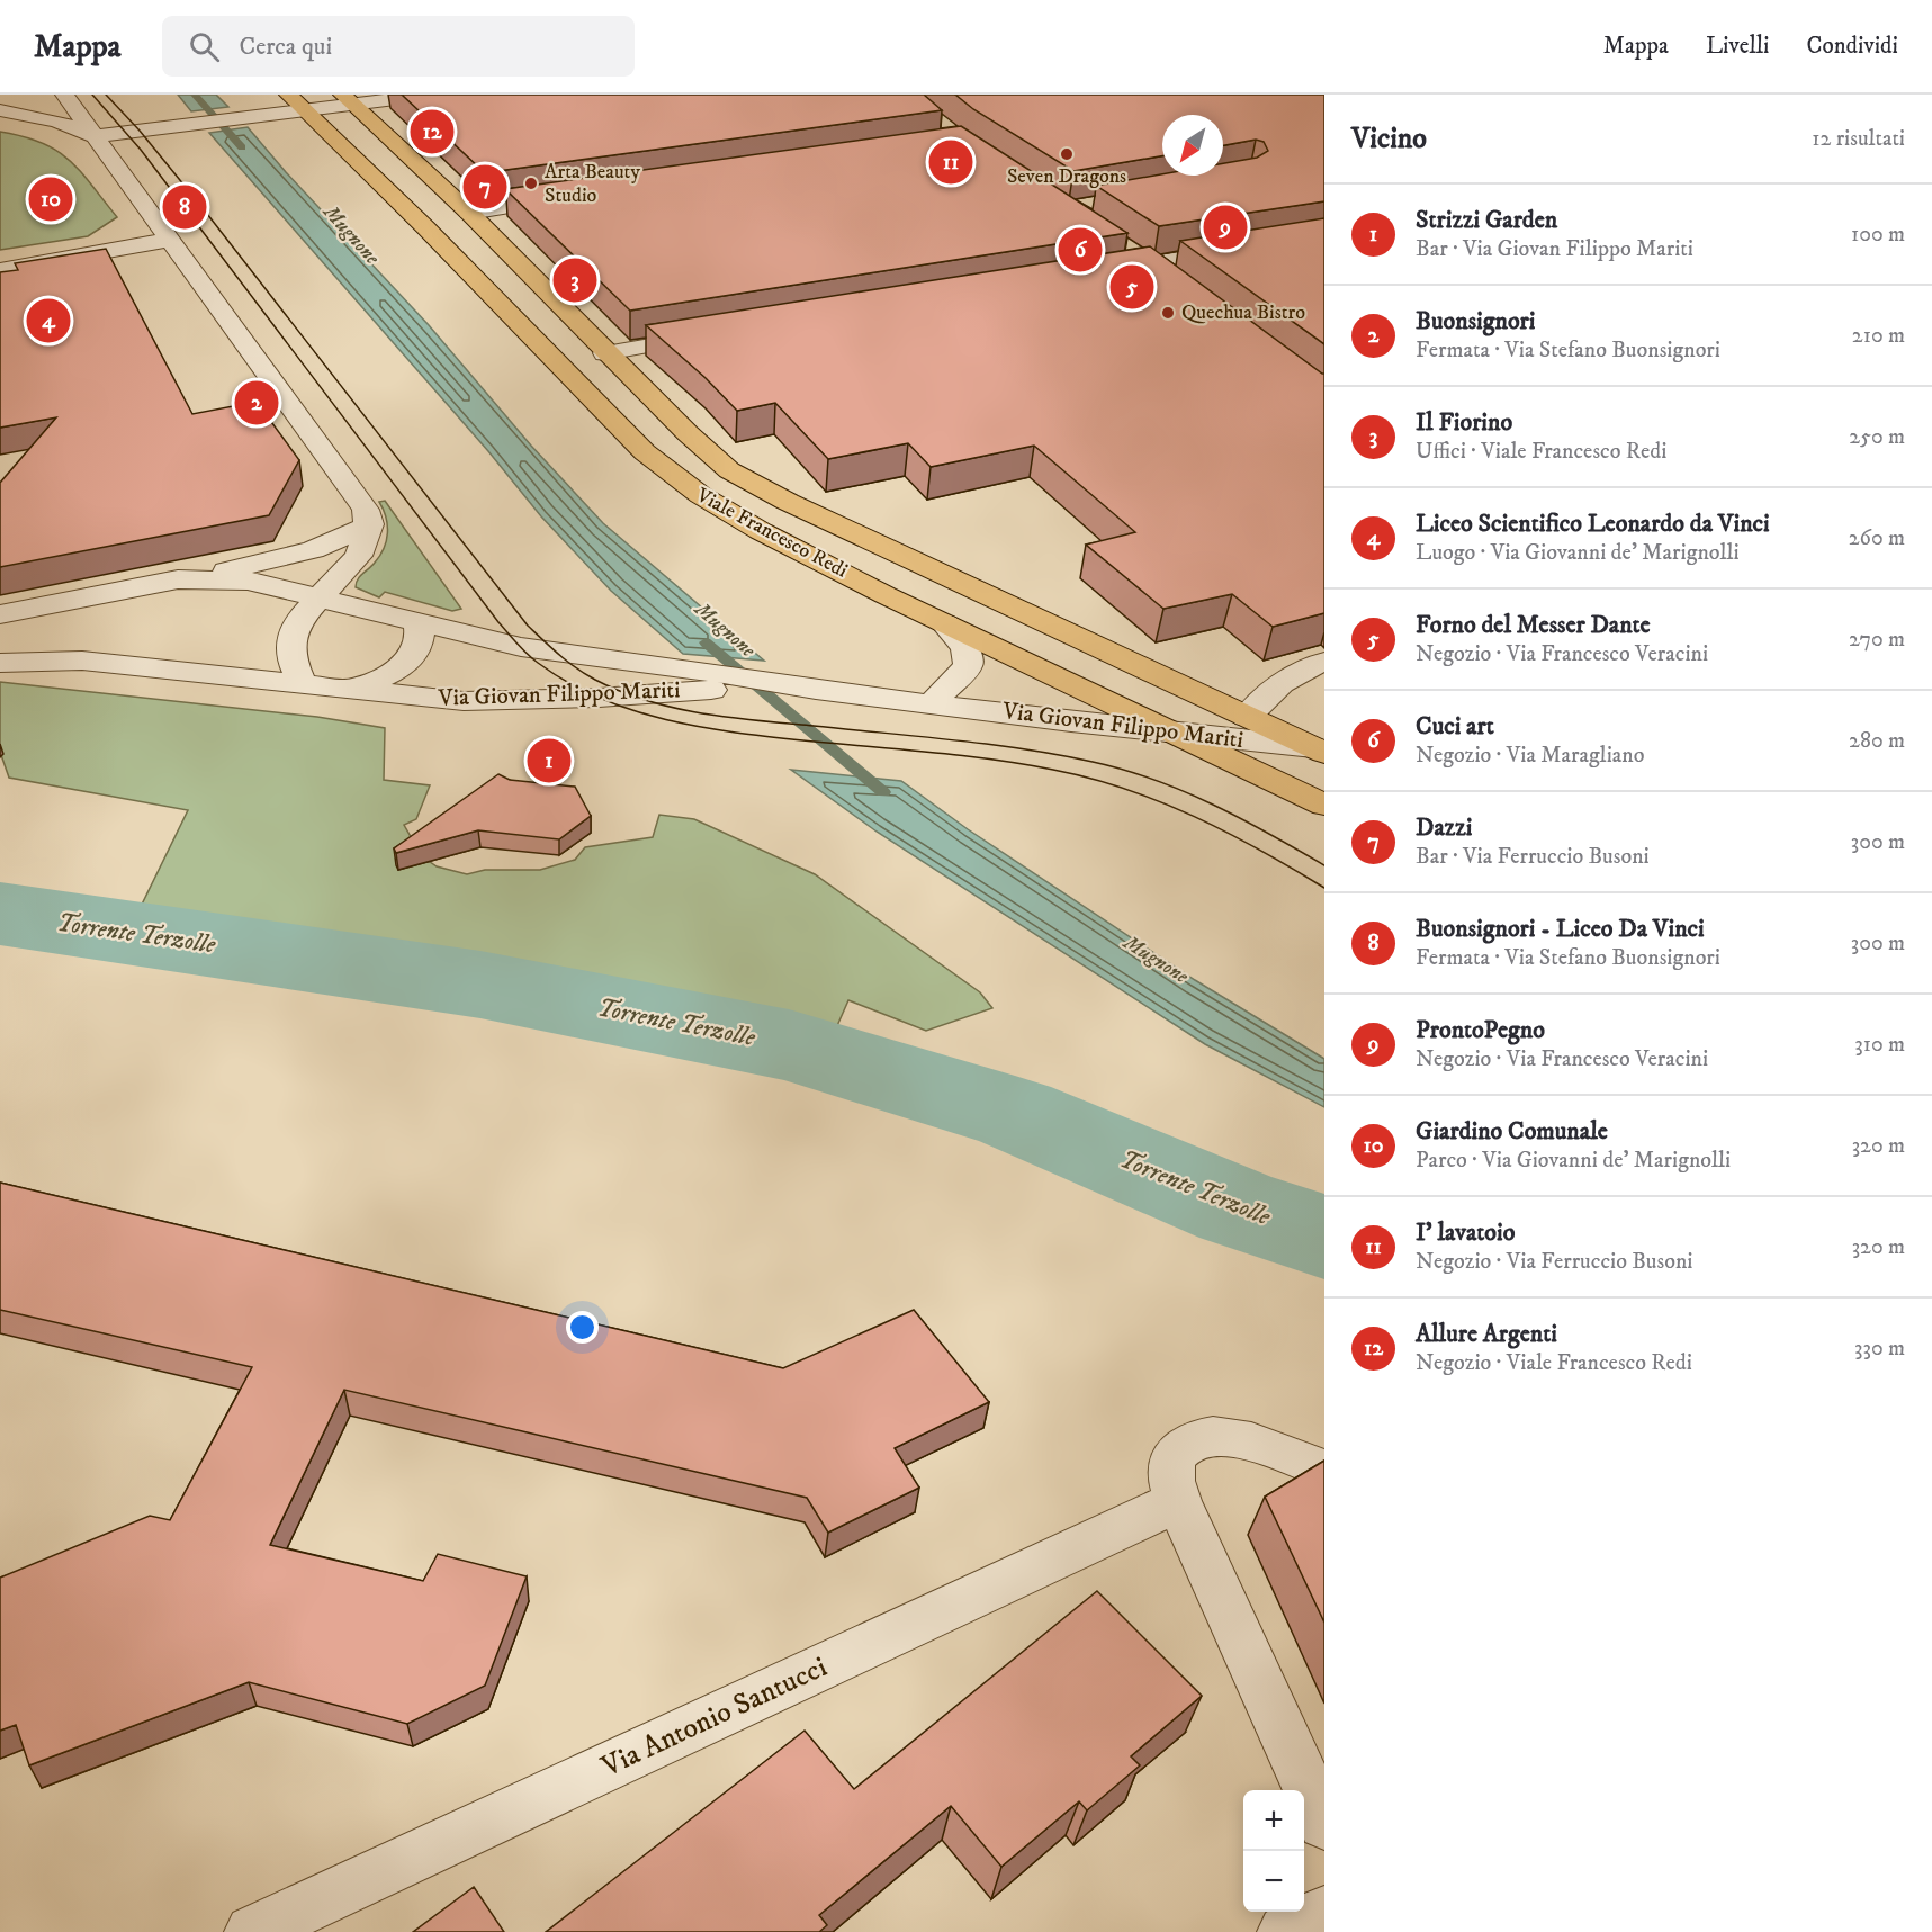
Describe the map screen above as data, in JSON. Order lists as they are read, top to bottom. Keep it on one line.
{"streets":{"main road":["Viale Francesco Redi"],"street":["Via Giovan Filippo Mariti","Via Antonio Santucci"]},"crossings":[["Viale Francesco Redi","Via Giovan Filippo Mariti"]],"water":["Mugnone","Torrente Terzolle"],"places":["Seven Dragons","Arta Beauty Studio","Quechua Bistro"],"north":"bottom left","page":{"header":"Mappa","search":"Cerca qui","nav":["Mappa","Livelli","Condividi"],"heading":["Vicino","12 risultati"],"pins":["12","11","7","10","8","9","6","3","5","4","2","1"],"list":[{"mark":"1","name":"Strizzi Garden","note":"Bar · Via Giovan Filippo Mariti","value":"100 m"},{"mark":"2","name":"Buonsignori","note":"Fermata · Via Stefano Buonsignori","value":"210 m"},{"mark":"3","name":"Il Fiorino","note":"Uffici · Viale Francesco Redi","value":"250 m"},{"mark":"4","name":"Liceo Scientifico Leonardo da Vinci","note":"Luogo · Via Giovanni de' Marignolli","value":"260 m"},{"mark":"5","name":"Forno del Messer Dante","note":"Negozio · Via Francesco Veracini","value":"270 m"},{"mark":"6","name":"Cuci art","note":"Negozio · Via Maragliano","value":"280 m"},{"mark":"7","name":"Dazzi","note":"Bar · Via Ferruccio Busoni","value":"300 m"},{"mark":"8","name":"Buonsignori - Liceo Da Vinci","note":"Fermata · Via Stefano Buonsignori","value":"300 m"},{"mark":"9","name":"ProntoPegno","note":"Negozio · Via Francesco Veracini","value":"310 m"},{"mark":"10","name":"Giardino Comunale","note":"Parco · Via Giovanni de' Marignolli","value":"320 m"},{"mark":"11","name":"I' lavatoio","note":"Negozio · Via Ferruccio Busoni","value":"320 m"},{"mark":"12","name":"Allure Argenti","note":"Negozio · Viale Francesco Redi","value":"330 m"}],"map_buttons":["+","−"]}}
